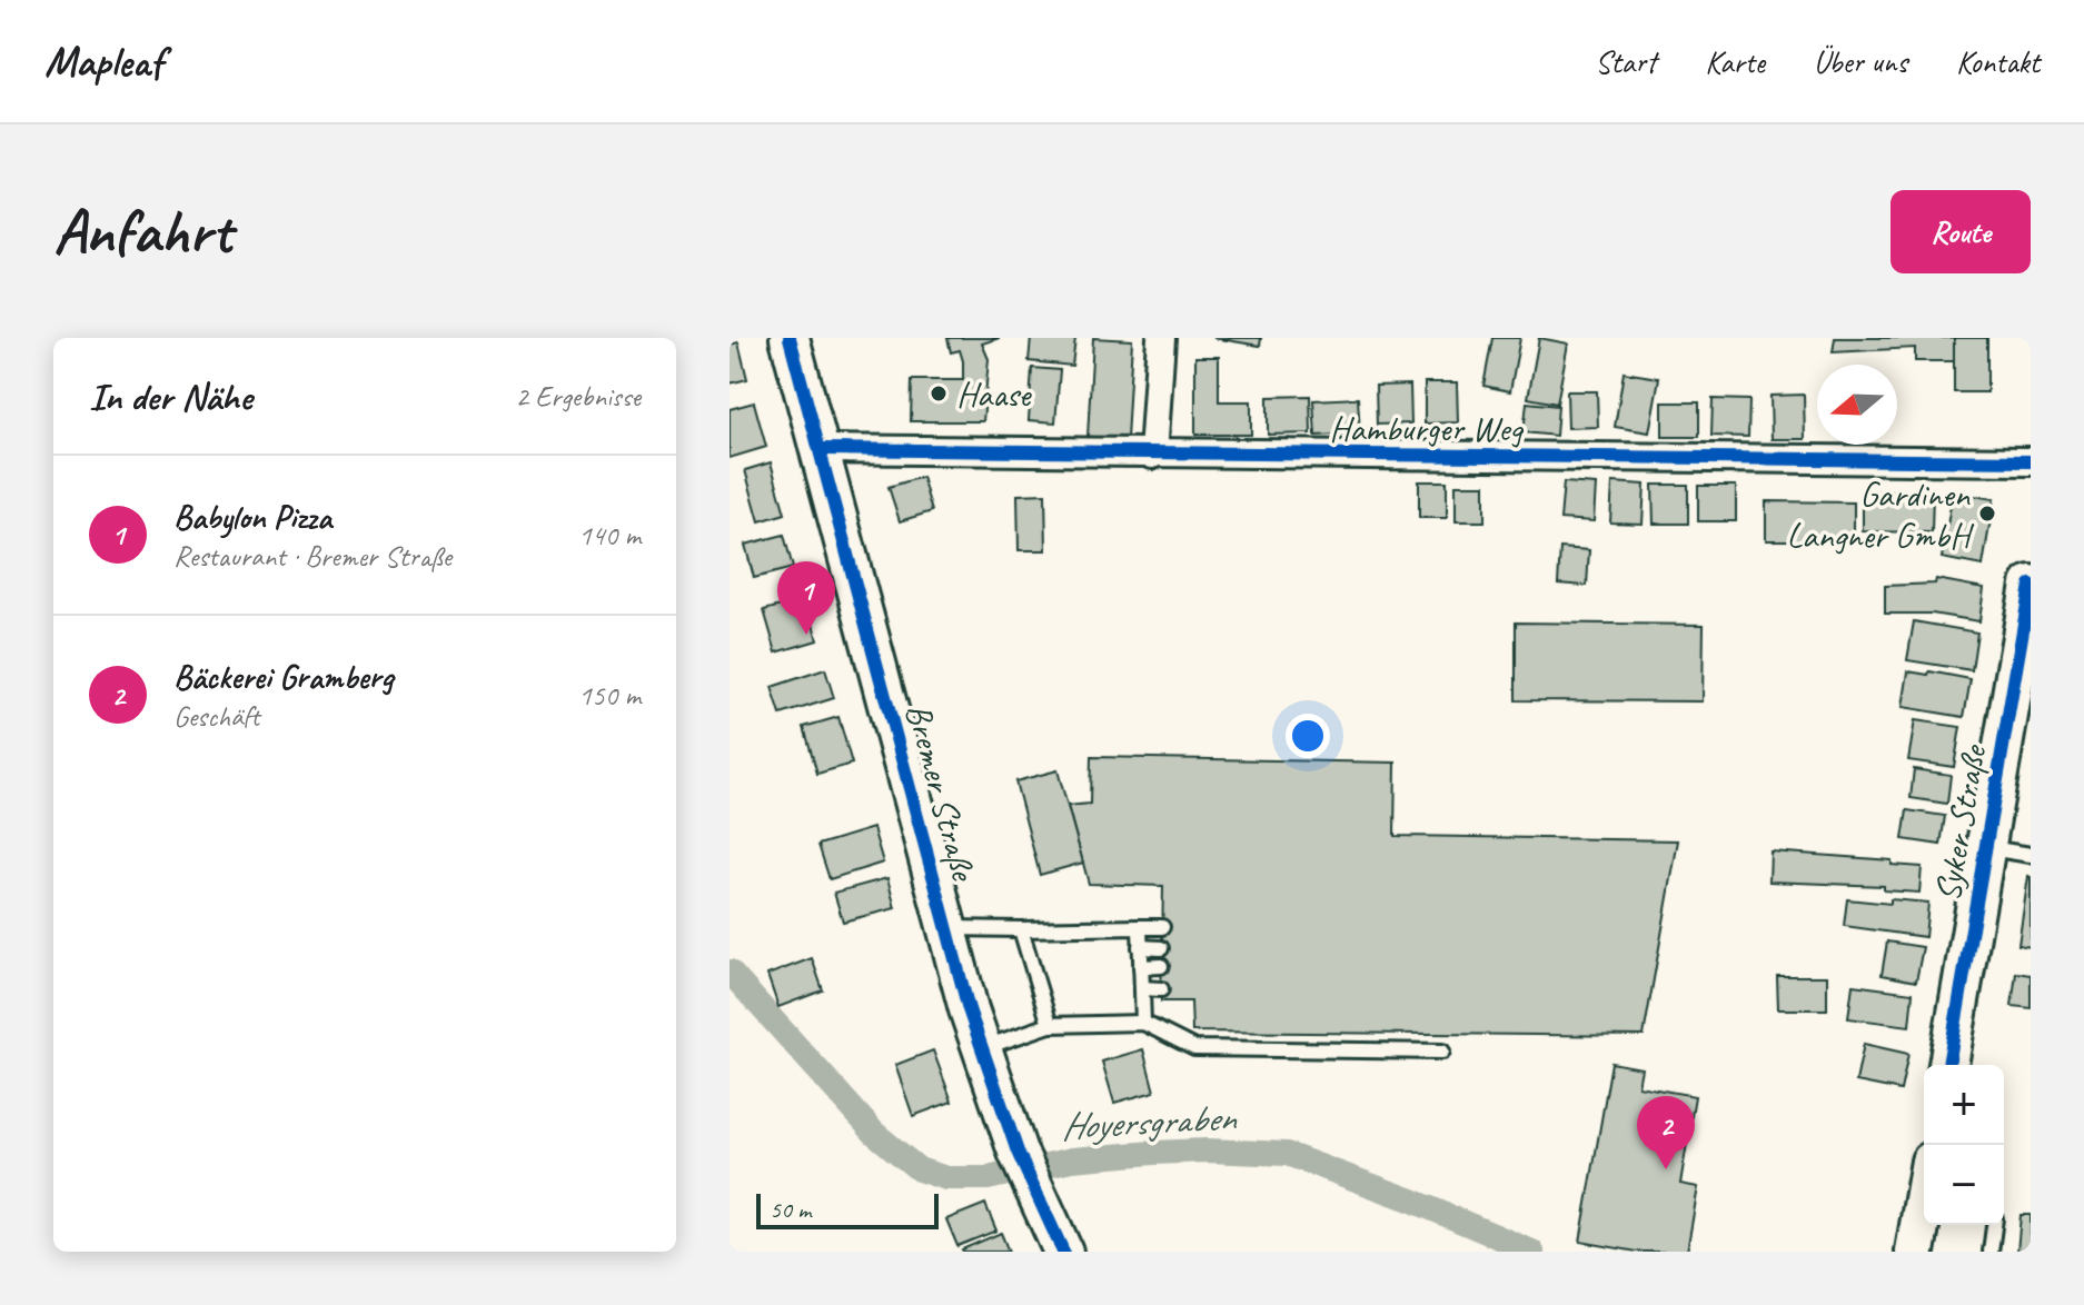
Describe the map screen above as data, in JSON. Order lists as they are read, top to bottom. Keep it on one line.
{"streets":{"main road":["Bremer Straße","Syker Straße"],"street":["Hamburger Weg"]},"crossings":[["Hamburger Weg","Bremer Straße"]],"water":["Hoyersgraben"],"places":["Haase","Gardinen Langner GmbH"],"scale_bar":"50 m","north":"left","page":{"header":"Mapleaf","nav":["Start","Karte","Über uns","Kontakt"],"buttons":"Route","title":"Anfahrt","heading":["In der Nähe","2 Ergebnisse"],"list":[{"mark":"1","name":"Babylon Pizza","note":"Restaurant · Bremer Straße","value":"140 m"},{"mark":"2","name":"Bäckerei Gramberg","note":"Geschäft","value":"150 m"}],"pins":["1","2"],"map_buttons":["+","−"],"scale":"50 m"}}
